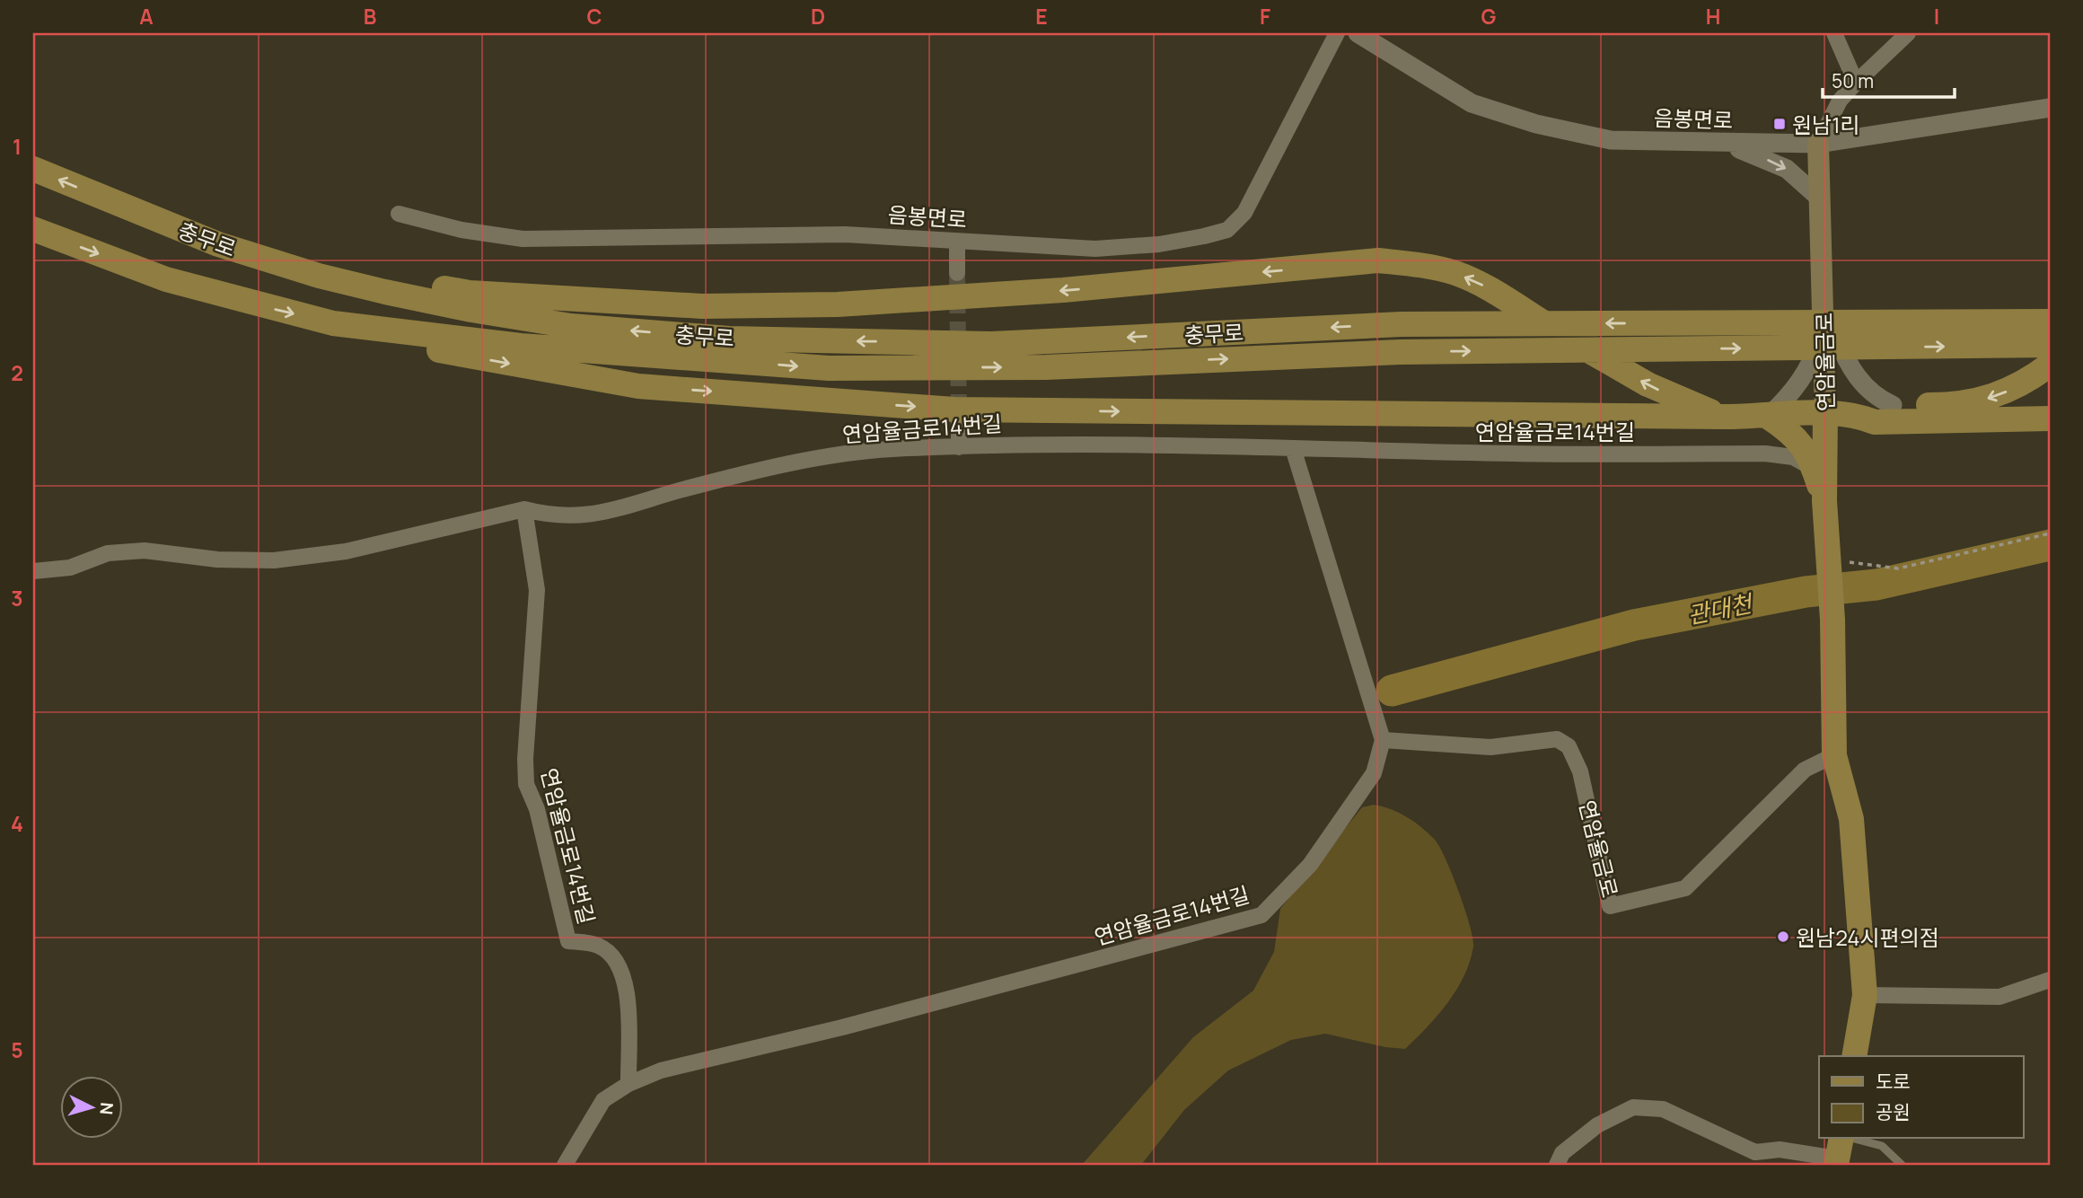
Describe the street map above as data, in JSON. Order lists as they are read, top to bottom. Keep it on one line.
{"streets":{"main road":["충무로","연암율금로"],"street":["음봉면로","연암율금로14번길"]},"crossings":[["음봉면로","연암율금로"],["연암율금로","연암율금로14번길"]],"water":["관대천"],"places":{"transit":["원남1리"],"other":["원남24시편의점"]},"legend":["도로","공원"],"scale_bar":"50 m","north":"right","grid":{"columns":["A","B","C","D","E","F","G","H","I"],"rows":["1","2","3","4","5"]}}
